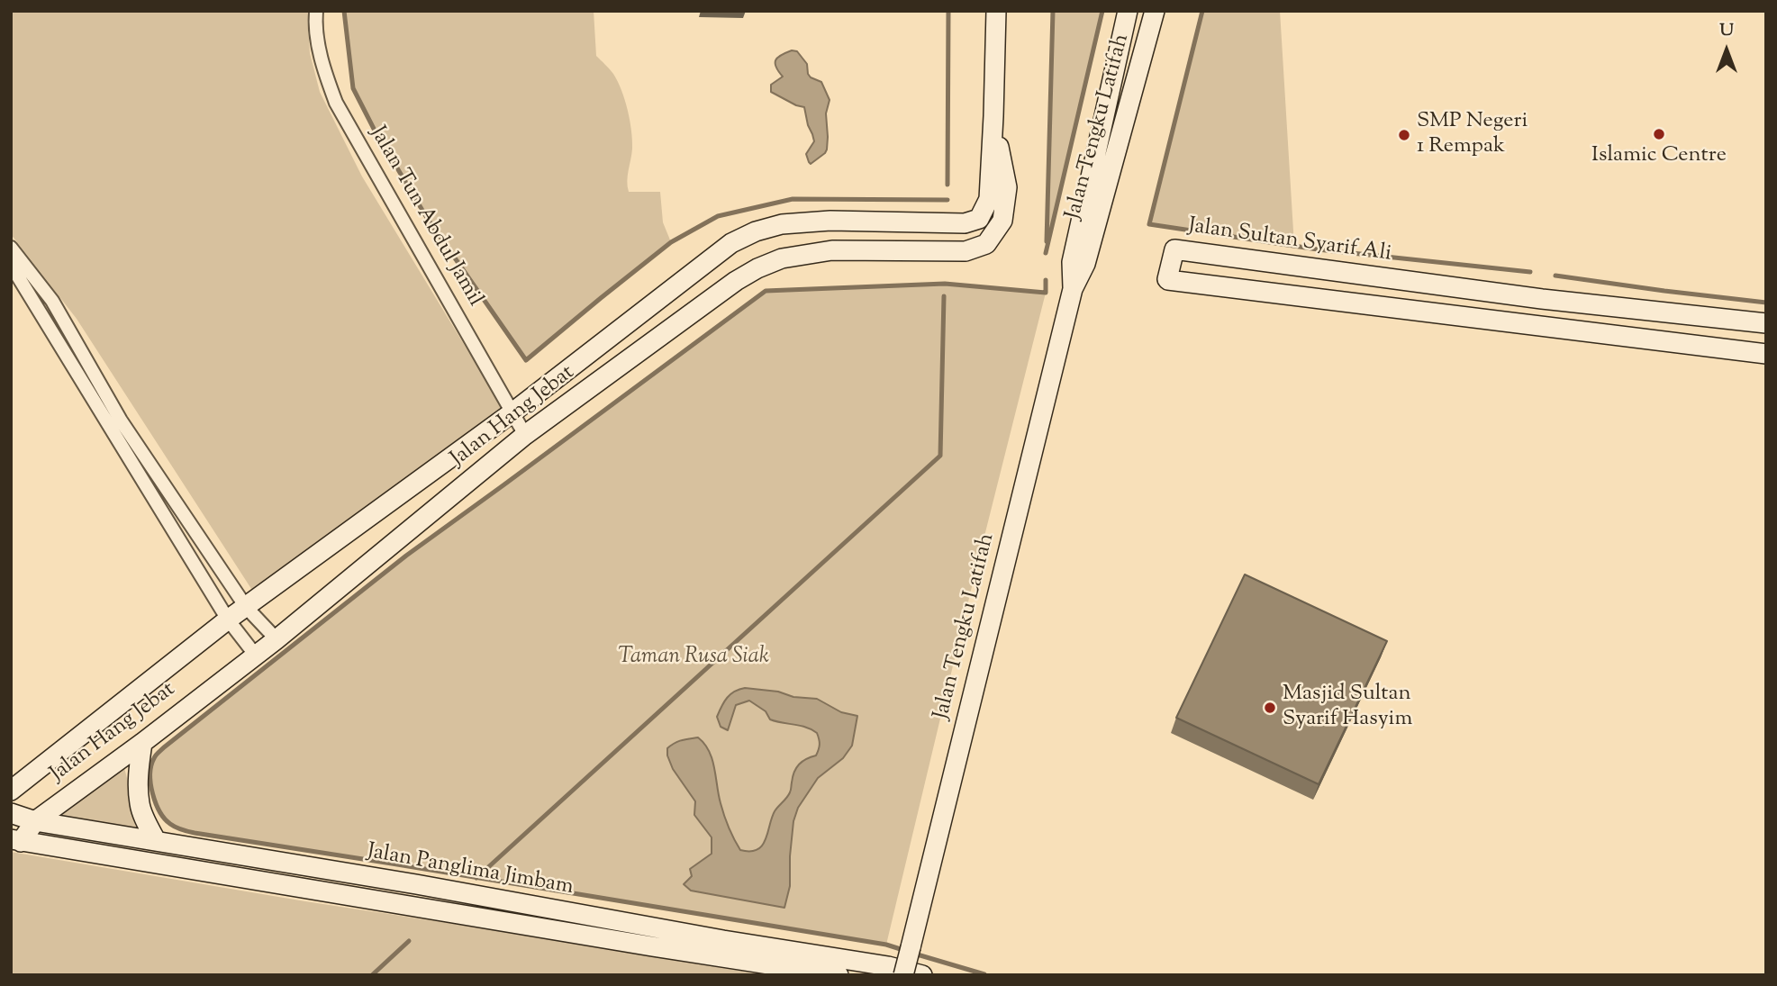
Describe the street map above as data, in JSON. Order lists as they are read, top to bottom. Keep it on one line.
{"streets":{"street":["Jalan Tengku Latifah","Jalan Tun Abdul Jamil","Jalan Sultan Syarif Ali","Jalan Hang Jebat","Jalan Panglima Jimbam"]},"crossings":[["Jalan Tun Abdul Jamil","Jalan Hang Jebat"],["Jalan Hang Jebat","Jalan Panglima Jimbam"]],"parks":["Taman Rusa Siak"],"places":["Islamic Centre","SMP Negeri 1 Rempak","Masjid Sultan Syarif Hasyim"],"north":"top"}
